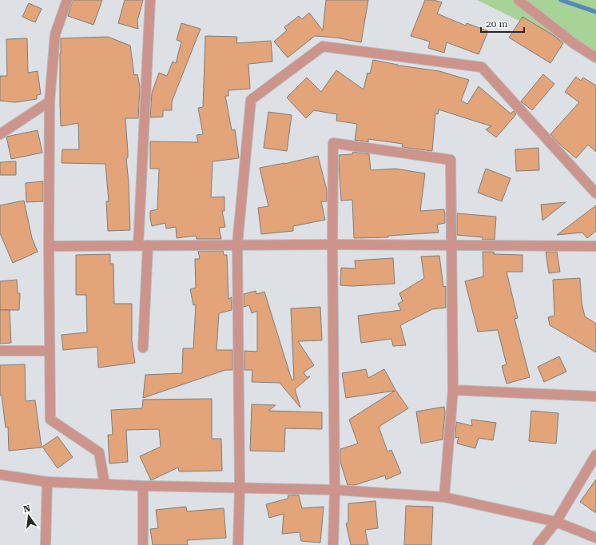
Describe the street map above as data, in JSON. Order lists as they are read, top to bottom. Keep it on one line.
{"scale_bar":"20 m","north":"top"}
